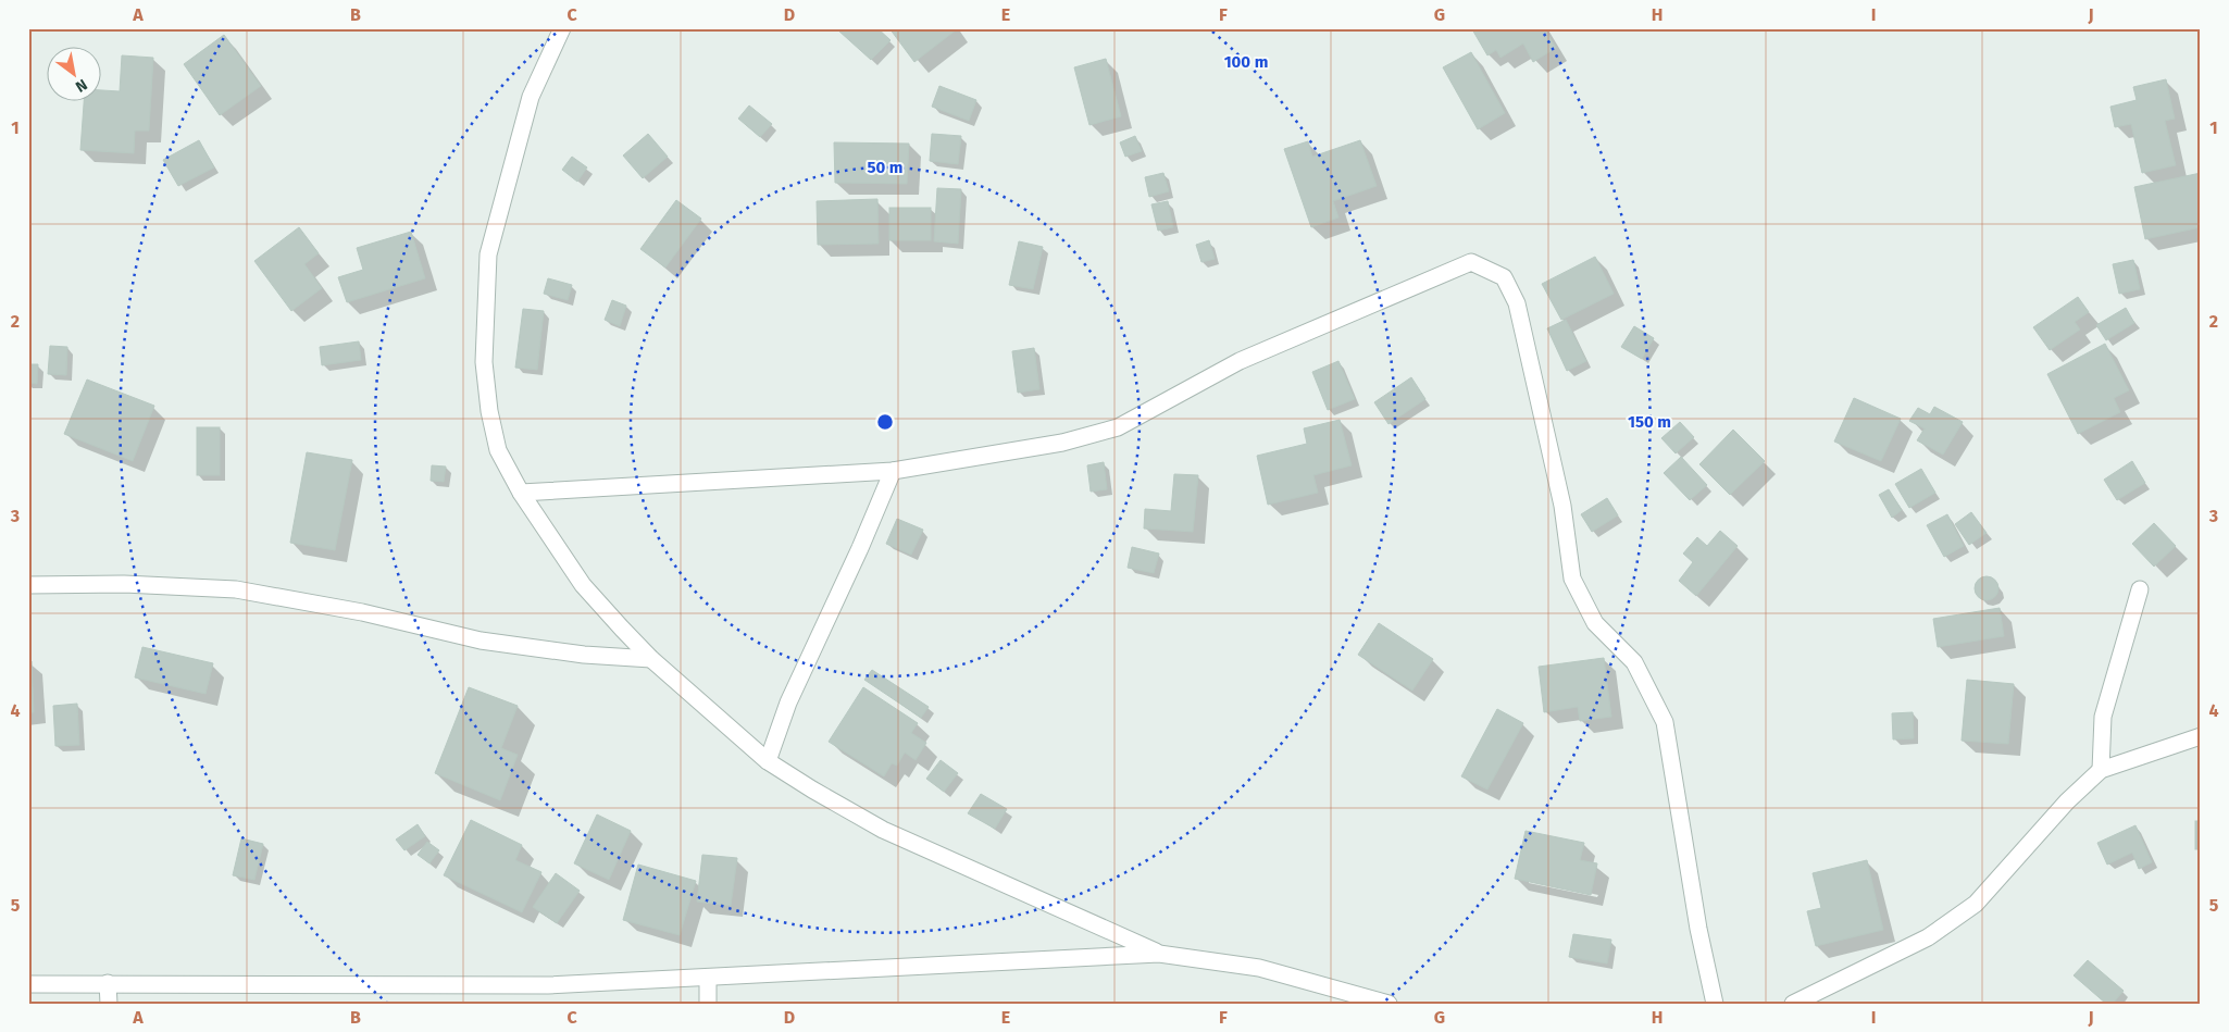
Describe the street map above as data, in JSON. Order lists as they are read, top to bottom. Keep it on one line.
{"north":"bottom right","grid":{"columns":["A","B","C","D","E","F","G","H","I","J"],"rows":["1","2","3","4","5"]},"rings":["100 m","50 m","150 m"]}
